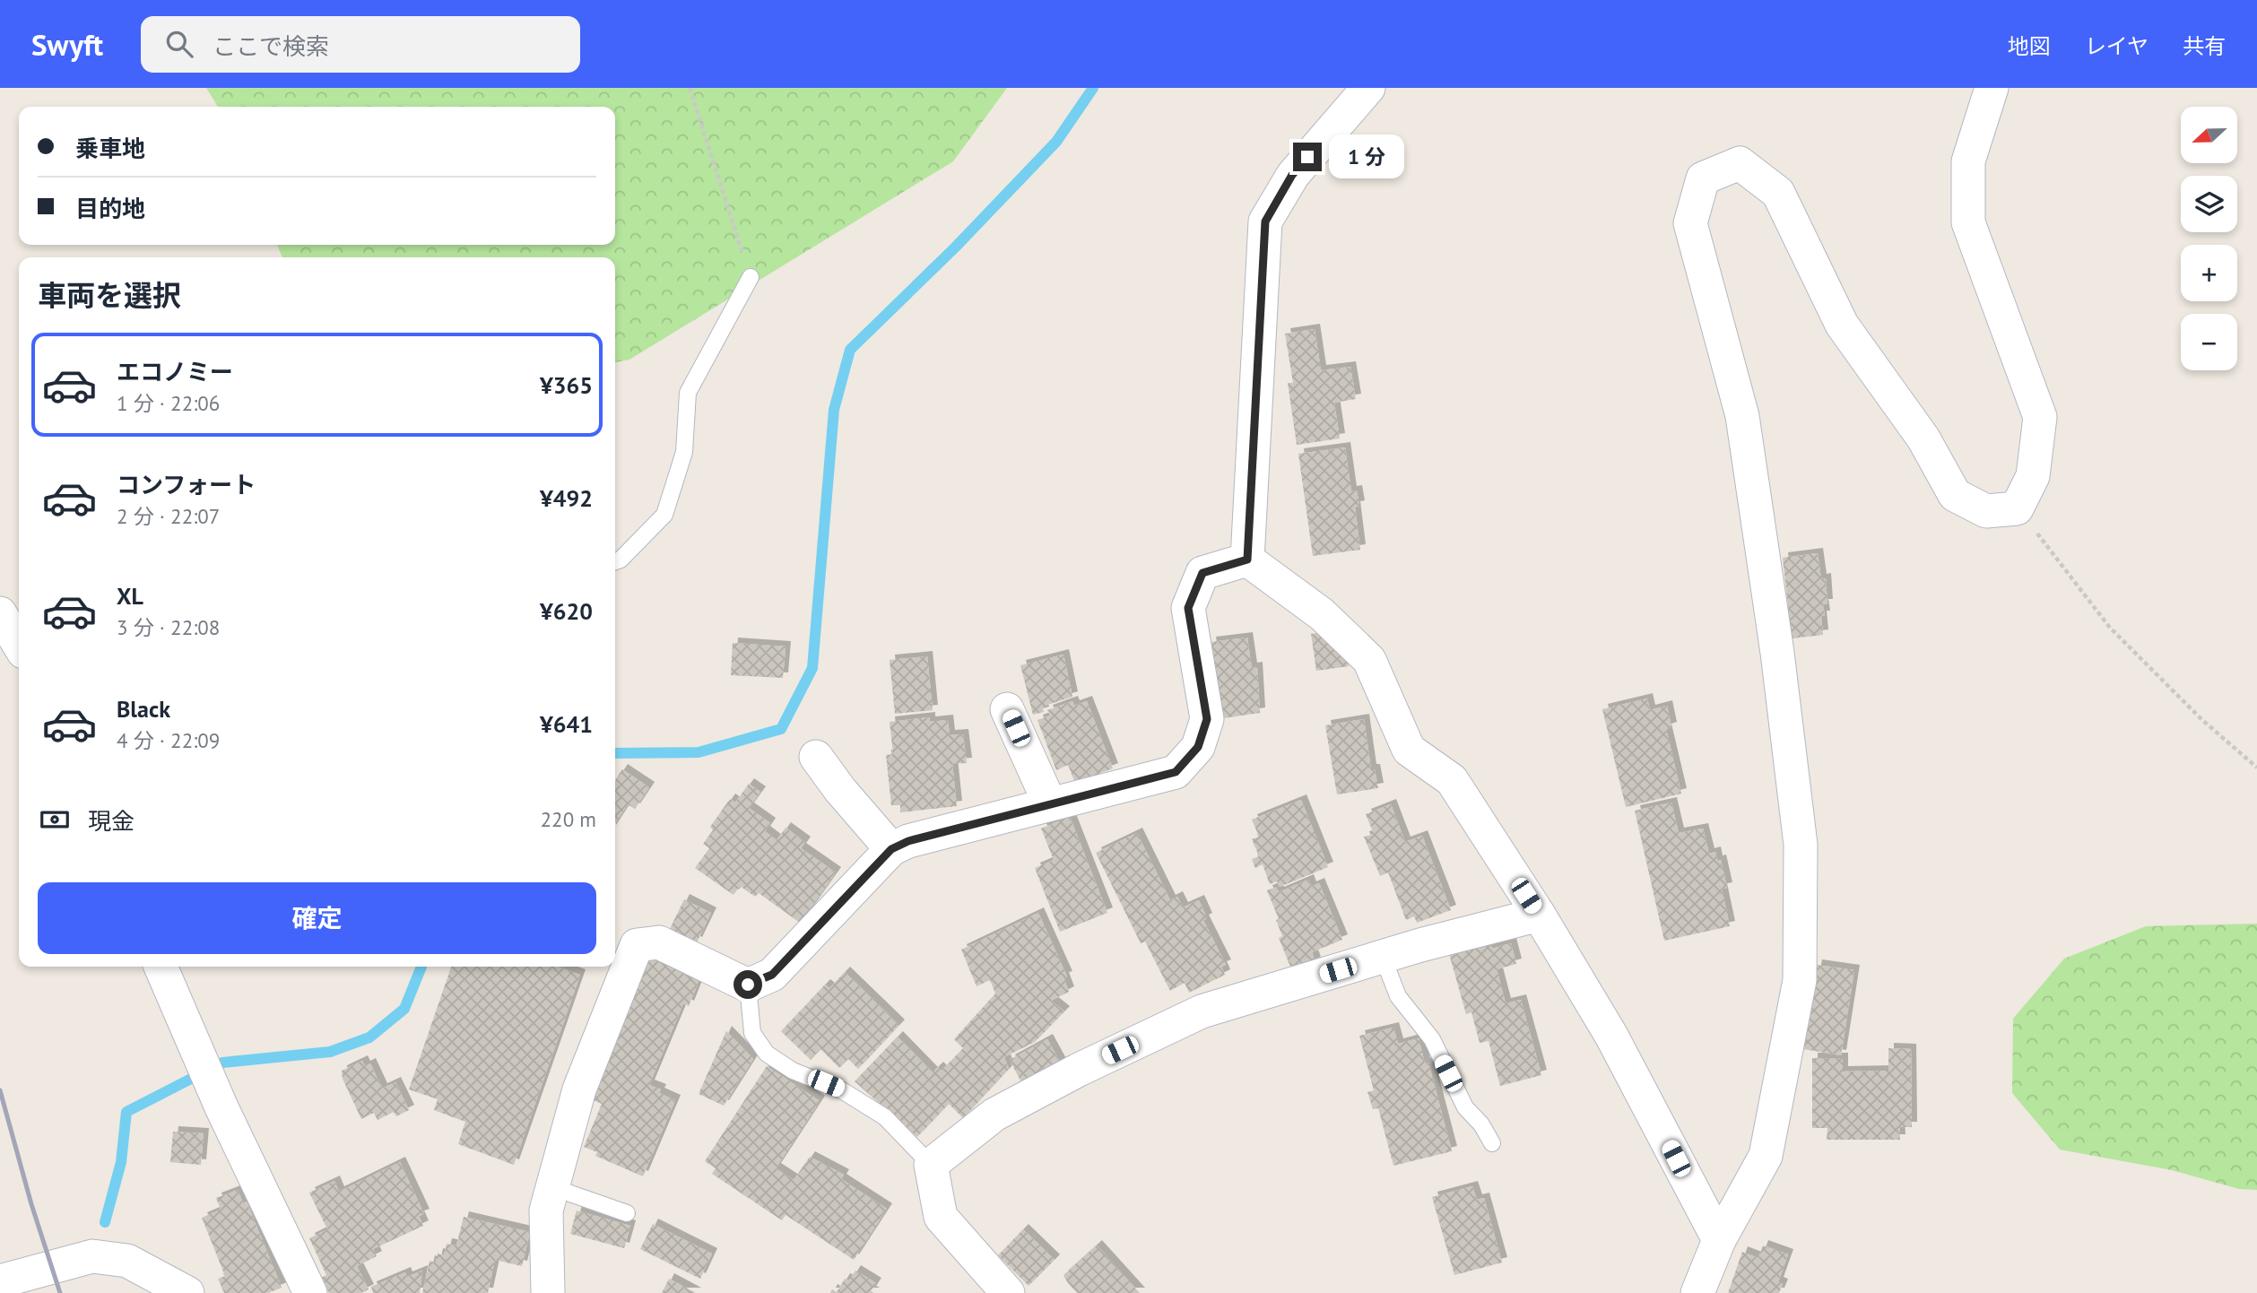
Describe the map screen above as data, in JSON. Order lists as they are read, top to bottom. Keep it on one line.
{"north":"left","page":{"header":"Swyft","search":"ここで検索","nav":["地図","レイヤ","共有"],"map_buttons":["+","−"],"banner":["乗車地","目的地"],"bubble":"1 分","heading":"車両を選択","list":[{"name":"エコノミー","note":"1 分 · 22:06","value":"¥365"},{"name":"コンフォート","note":"2 分 · 22:07","value":"¥492"},{"name":"XL","note":"3 分 · 22:08","value":"¥620"},{"name":"Black","note":"4 分 · 22:09","value":"¥641"}],"pay":["現金","220 m"],"buttons":"確定"}}
